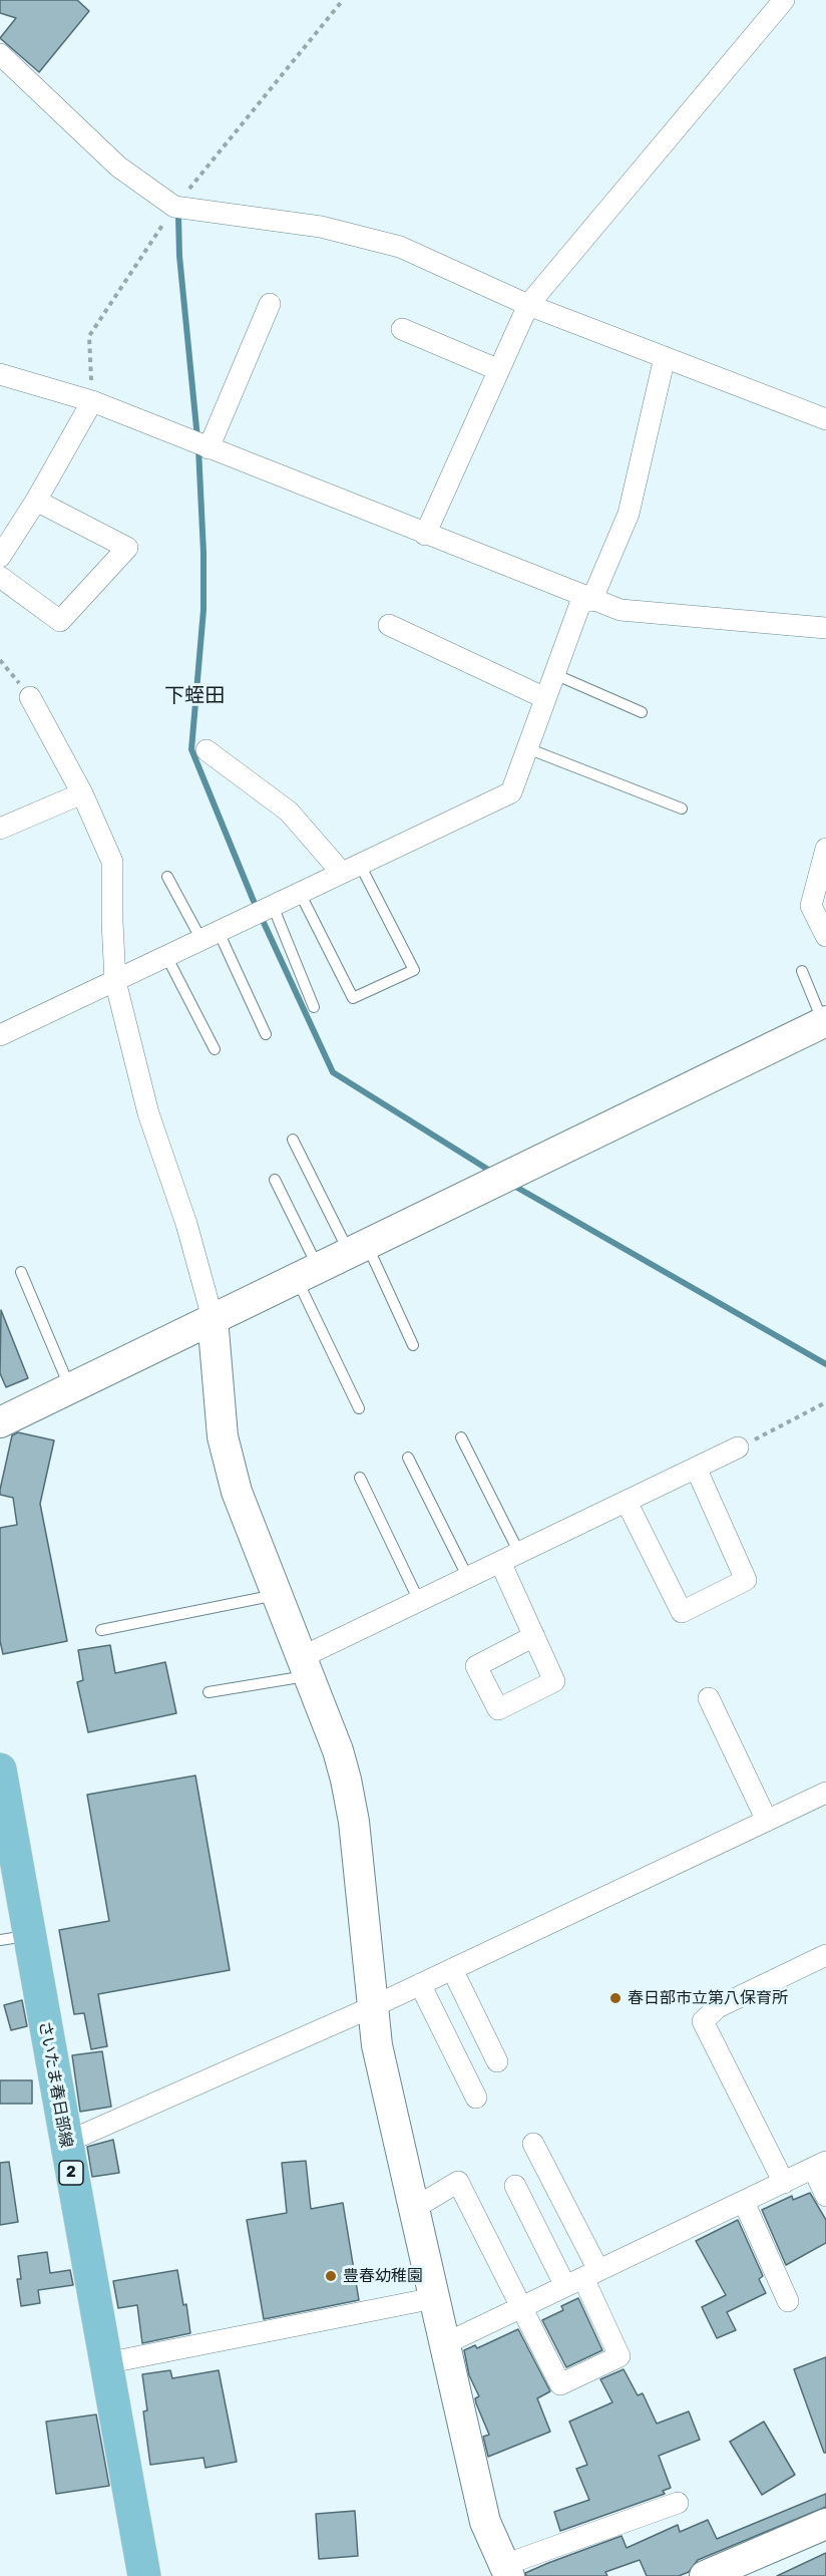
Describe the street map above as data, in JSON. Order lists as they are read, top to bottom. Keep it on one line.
{"streets":{"main road":["さいたま春日部線","2"]},"districts":["下蛭田"],"places":["春日部市立第八保育所","豊春幼稚園"]}
